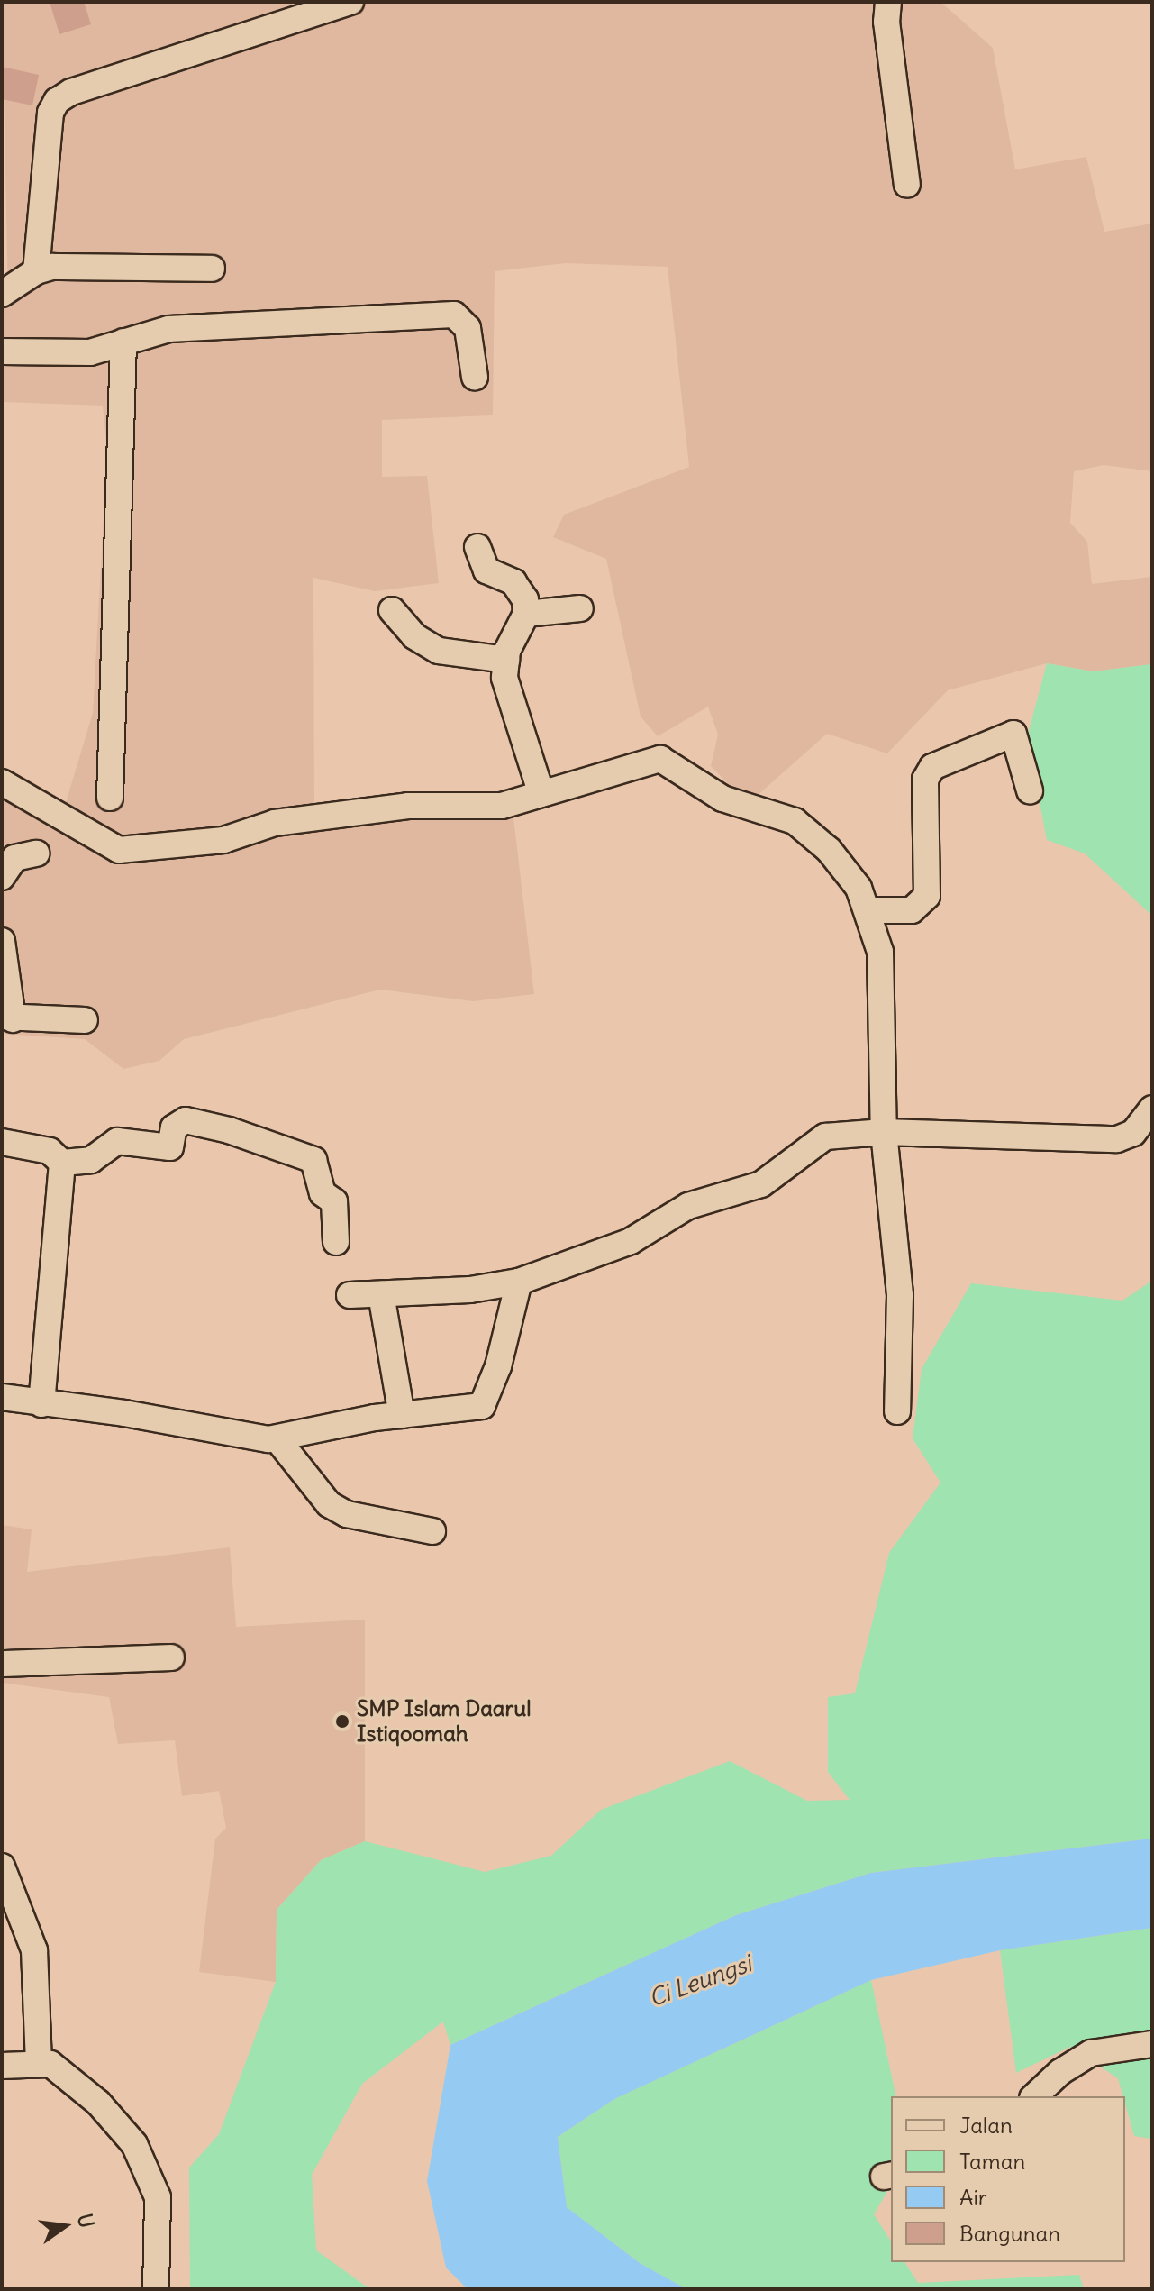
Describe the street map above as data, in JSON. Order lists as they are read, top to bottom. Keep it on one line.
{"water":["Ci Leungsi"],"places":["SMP Islam Daarul Istiqoomah"],"legend":["Jalan","Taman","Air","Bangunan"],"north":"right"}
